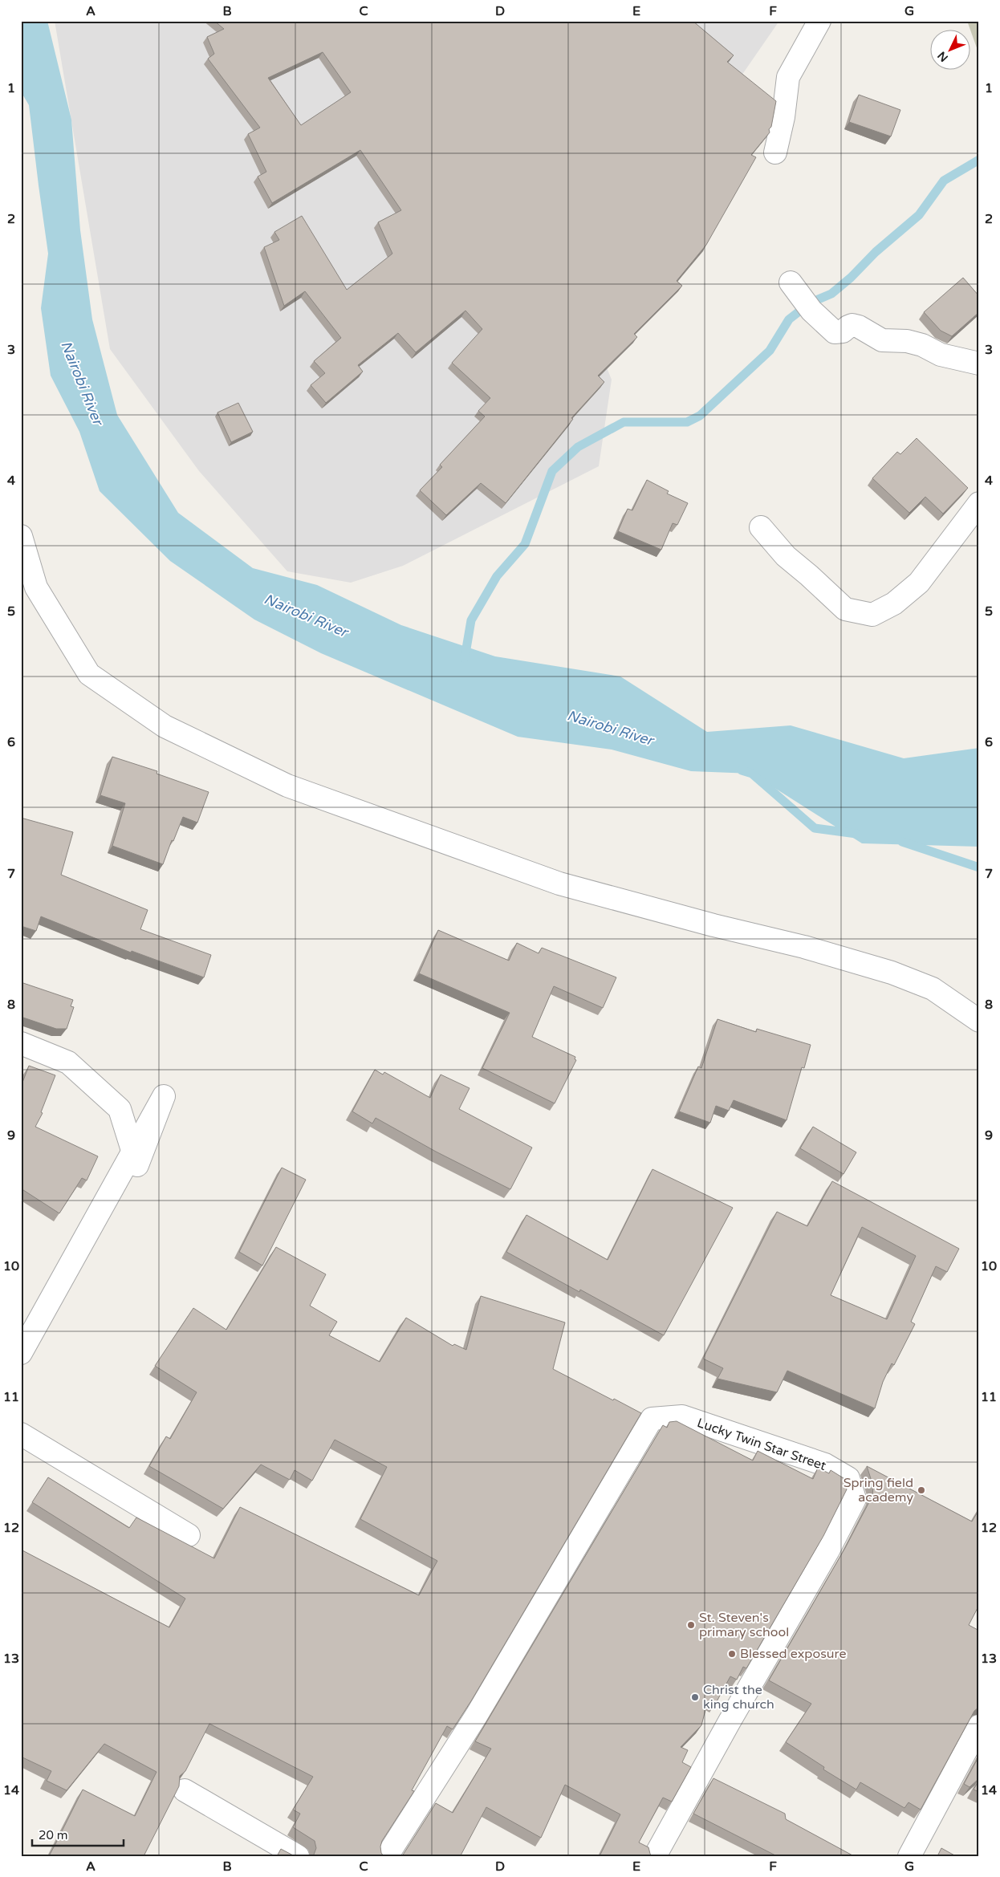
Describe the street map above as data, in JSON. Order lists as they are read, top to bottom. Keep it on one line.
{"streets":{"street":["Lucky Twin Star Street"]},"water":["Nairobi River"],"places":["Spring field academy","St. Steven's primary school","Blessed exposure","Christ the king church"],"scale_bar":"20 m","north":"bottom left","grid":{"columns":["A","B","C","D","E","F","G"],"rows":["1","2","3","4","5","6","7","8","9","10","11","12","13","14"]}}
